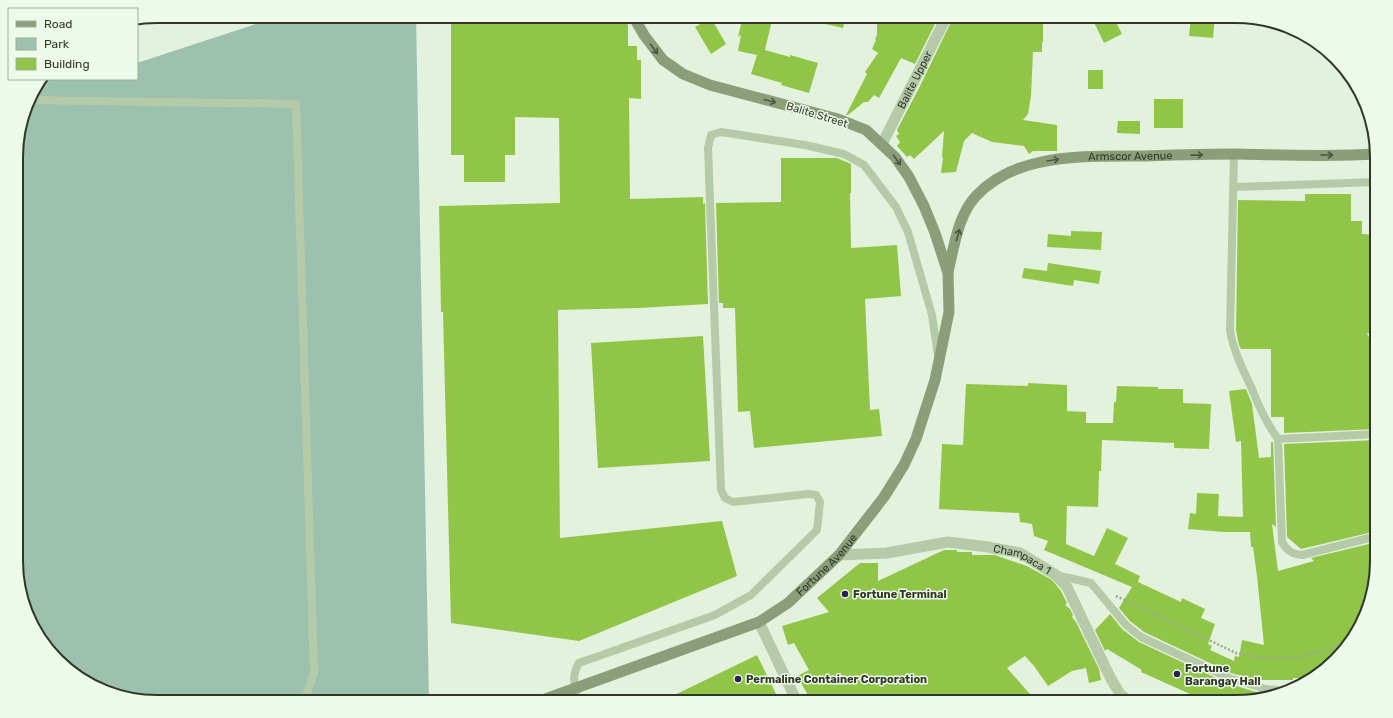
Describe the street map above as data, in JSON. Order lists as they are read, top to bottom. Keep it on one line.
{"streets":{"main road":["Balite Street","Armscor Avenue","Fortune Avenue"],"street":["Balite Upper","Champaca 1"]},"crossings":[["Balite Upper","Balite Street"],["Balite Street","Armscor Avenue"],["Balite Street","Fortune Avenue"],["Armscor Avenue","Fortune Avenue"],["Champaca 1","Fortune Avenue"]],"one_way":["Balite Street","Armscor Avenue"],"places":["Fortune Terminal","Fortune Barangay Hall","Permaline Container Corporation"],"legend":["Road","Park","Building"]}
